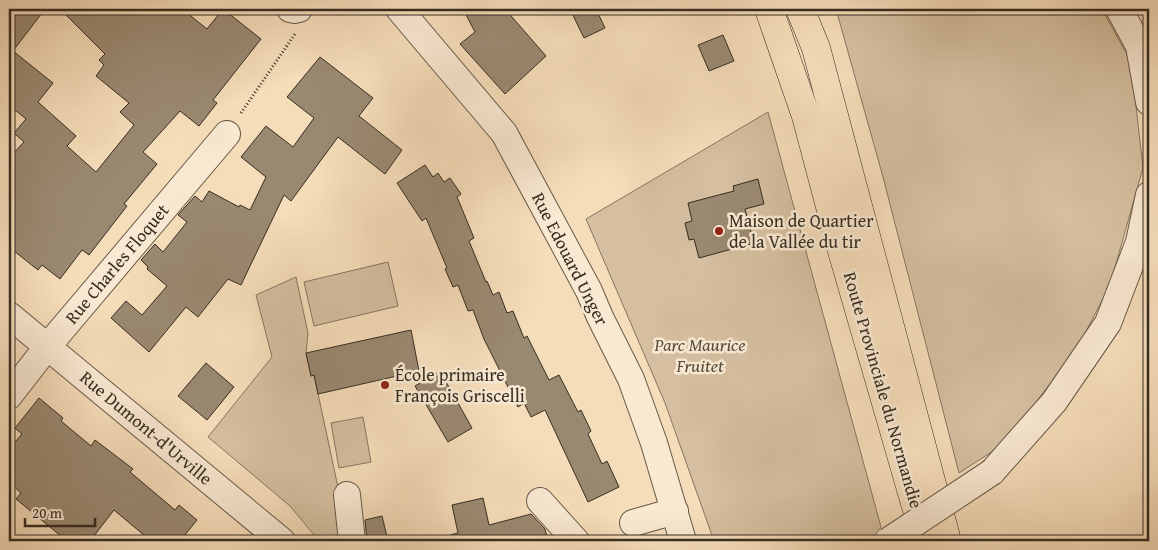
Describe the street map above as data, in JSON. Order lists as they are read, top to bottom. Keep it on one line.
{"streets":{"highway":["Route Provinciale du Normandie"],"street":["Rue Edouard Unger","Rue Charles Floquet","Rue Dumont-d'Urville"]},"crossings":[["Rue Charles Floquet","Rue Dumont-d'Urville"]],"parks":["Parc Maurice Fruitet"],"places":["Maison de Quartier de la Vallée du tir","École primaire François Griscelli"],"scale_bar":"20 m"}
